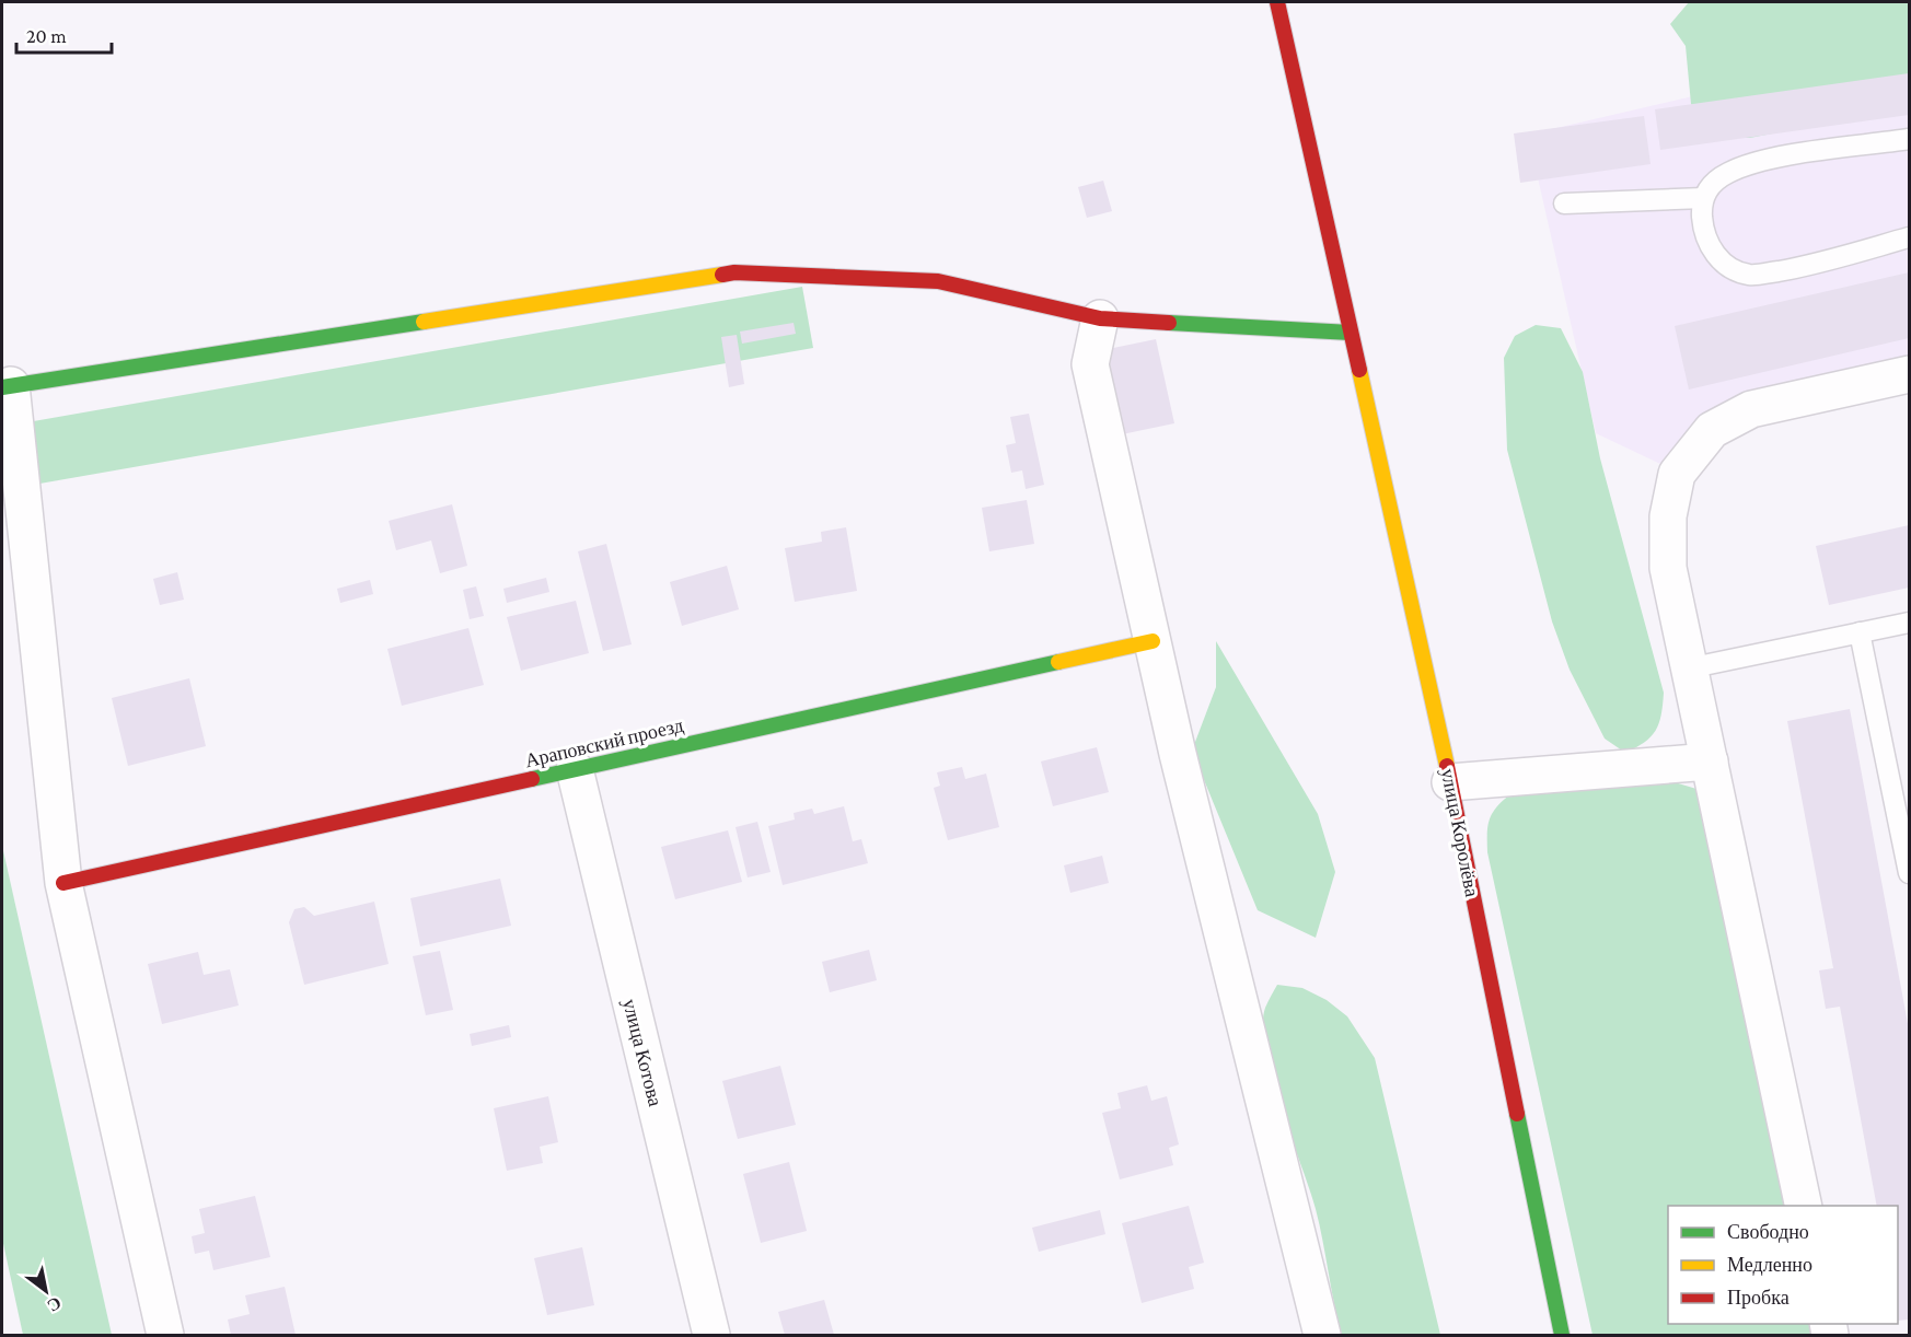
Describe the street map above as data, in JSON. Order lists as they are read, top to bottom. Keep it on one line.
{"streets":{"street":["Араповский проезд","улица Королёва","улица Котова"]},"crossings":[["Араповский проезд","улица Котова"]],"legend":["Свободно","Медленно","Пробка"],"scale_bar":"20 m","north":"bottom right"}
